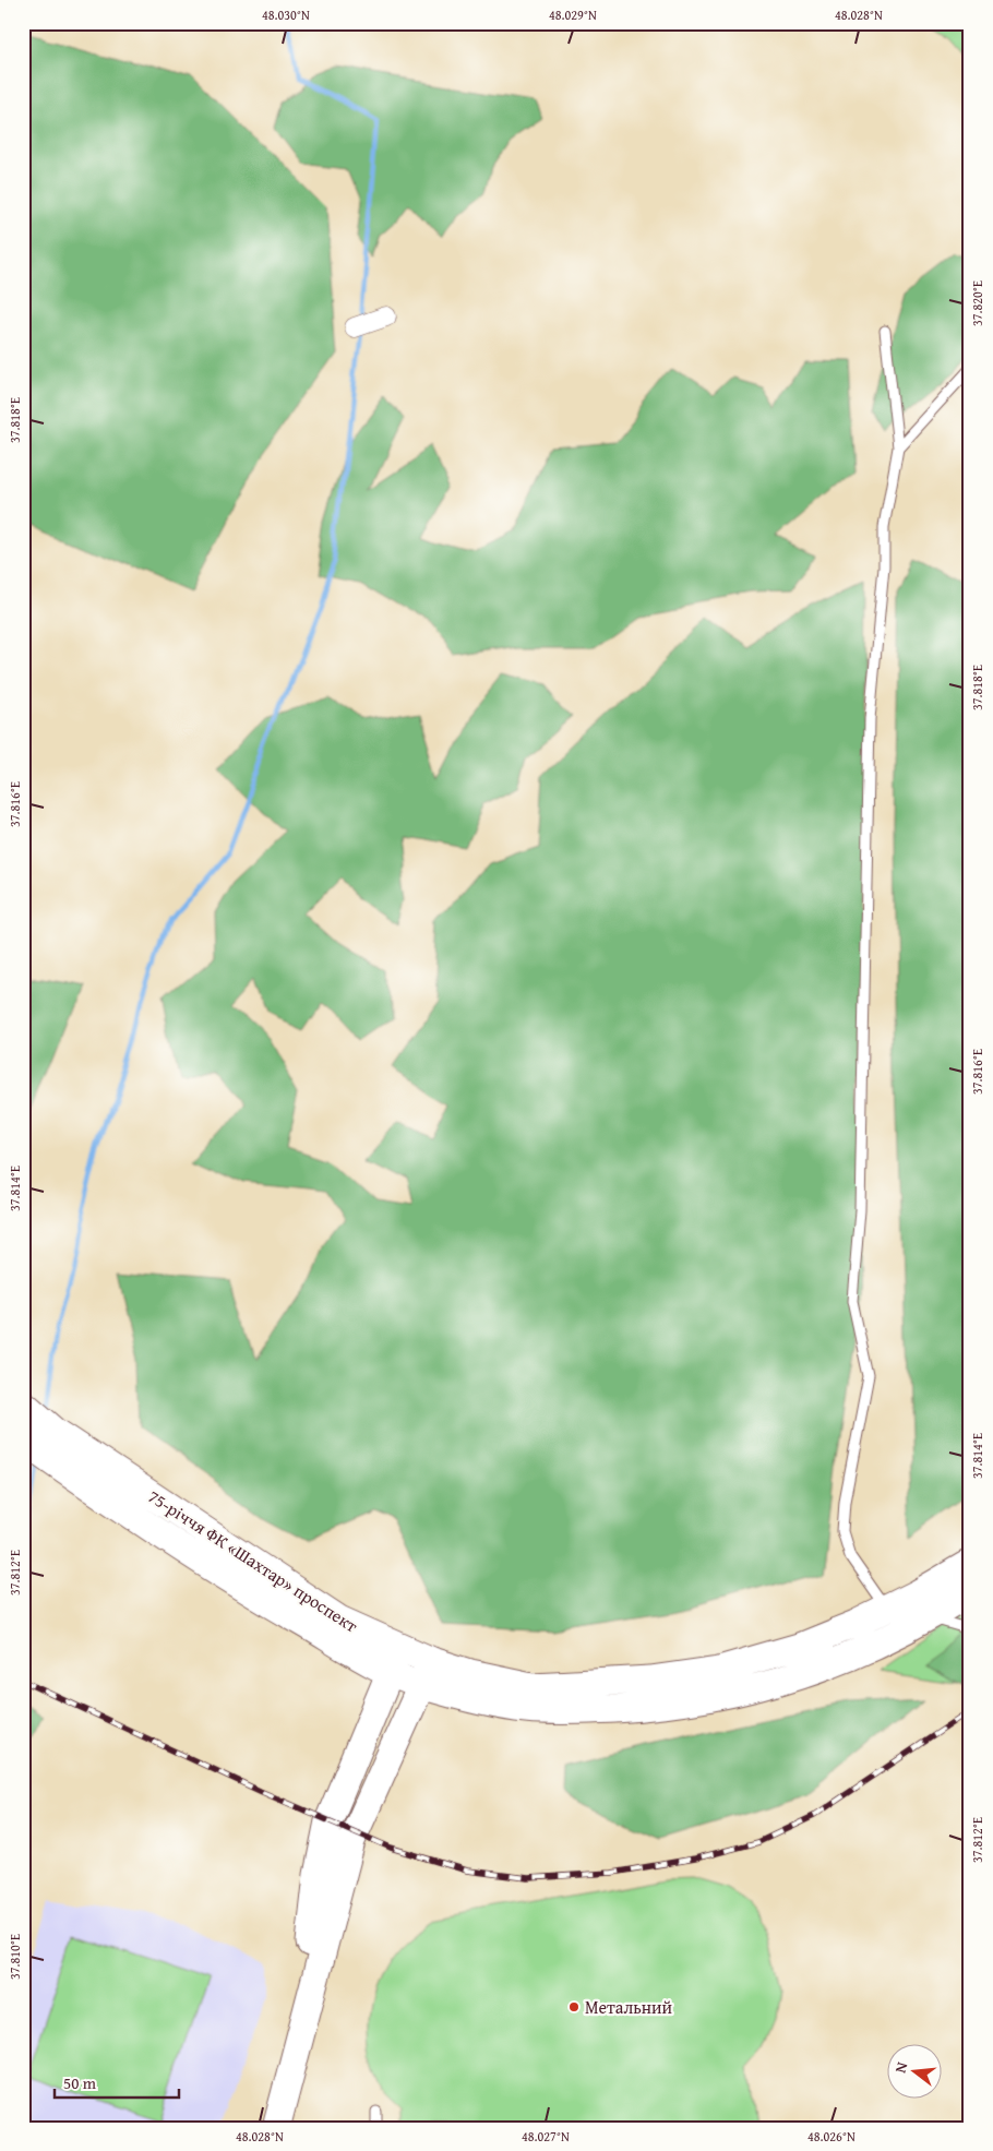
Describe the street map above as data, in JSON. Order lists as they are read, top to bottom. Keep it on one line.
{"streets":{"main road":["75-річчя ФК «Шахтар» проспект"]},"places":["Метальний"],"scale_bar":"50 m","north":"left","coordinates":["48.030°N","48.029°N","48.028°N","37.820°E","37.818°E","37.816°E","37.814°E","37.812°E","37.810°E","48.027°N","48.026°N"]}
